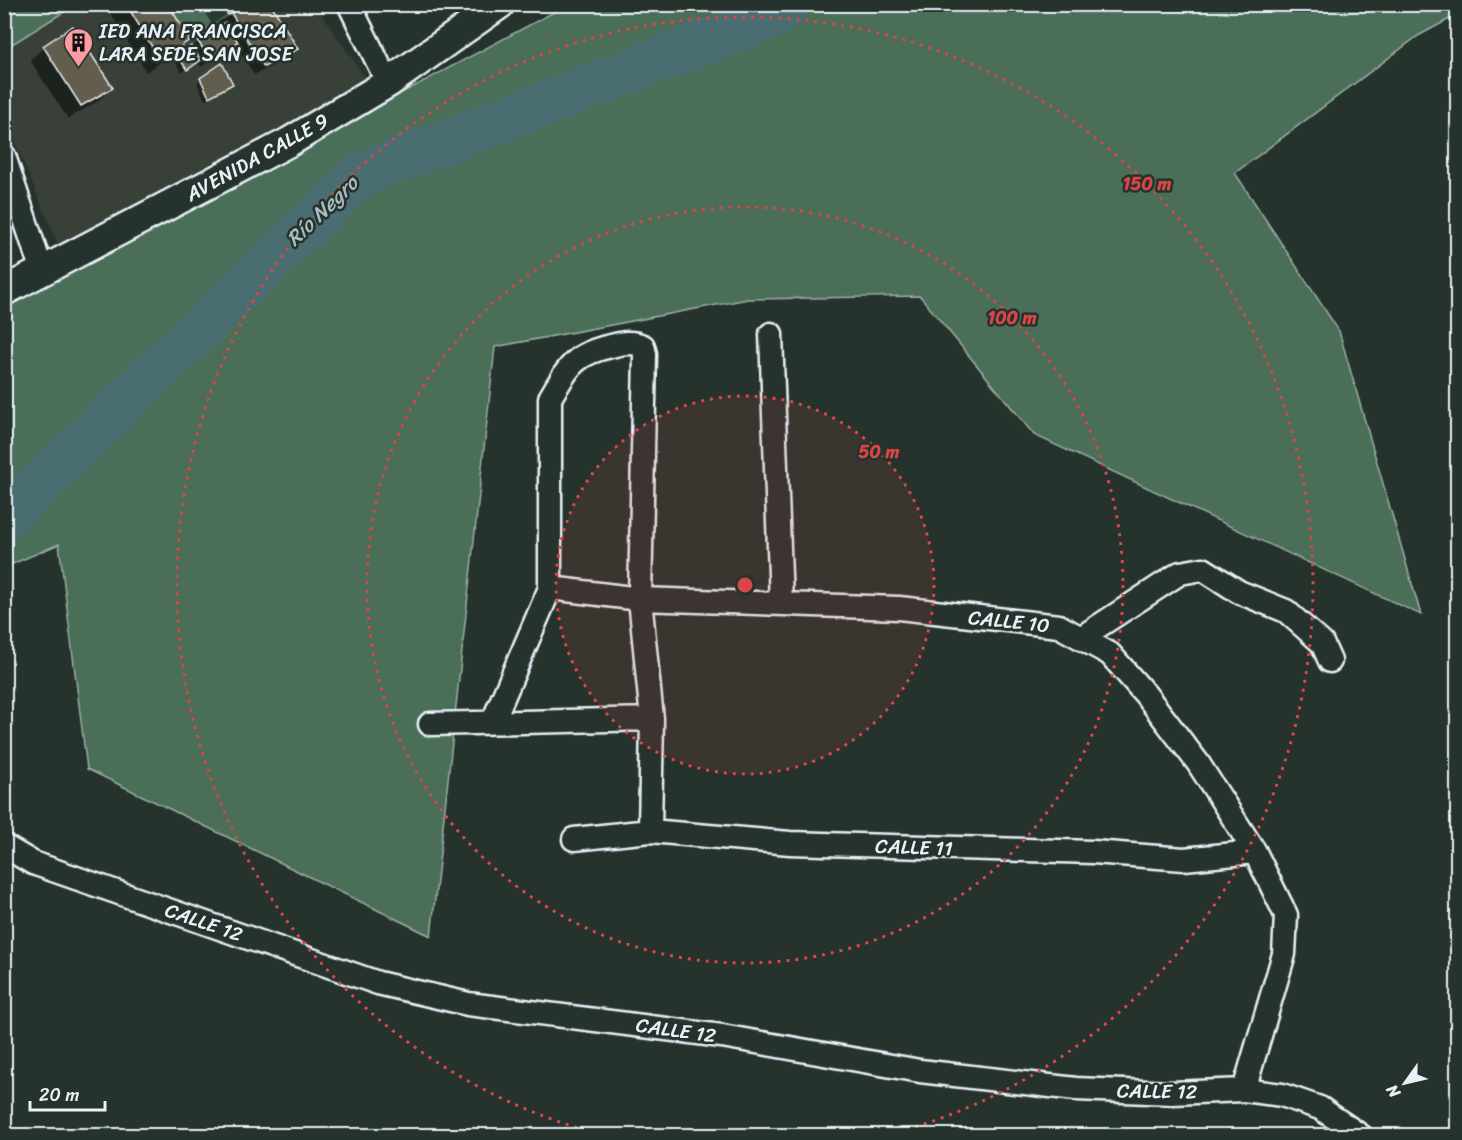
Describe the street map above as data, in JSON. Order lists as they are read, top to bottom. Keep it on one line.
{"streets":{"street":["AVENIDA CALLE 9","CALLE 10","CALLE 11","CALLE 12"]},"crossings":[["CALLE 10","CALLE 11"],["CALLE 10","CALLE 12"]],"water":["Río Negro"],"places":{"building":["IED ANA FRANCISCA LARA SEDE SAN JOSE"]},"scale_bar":"20 m","north":"bottom left","rings":["150 m","100 m","50 m"]}
